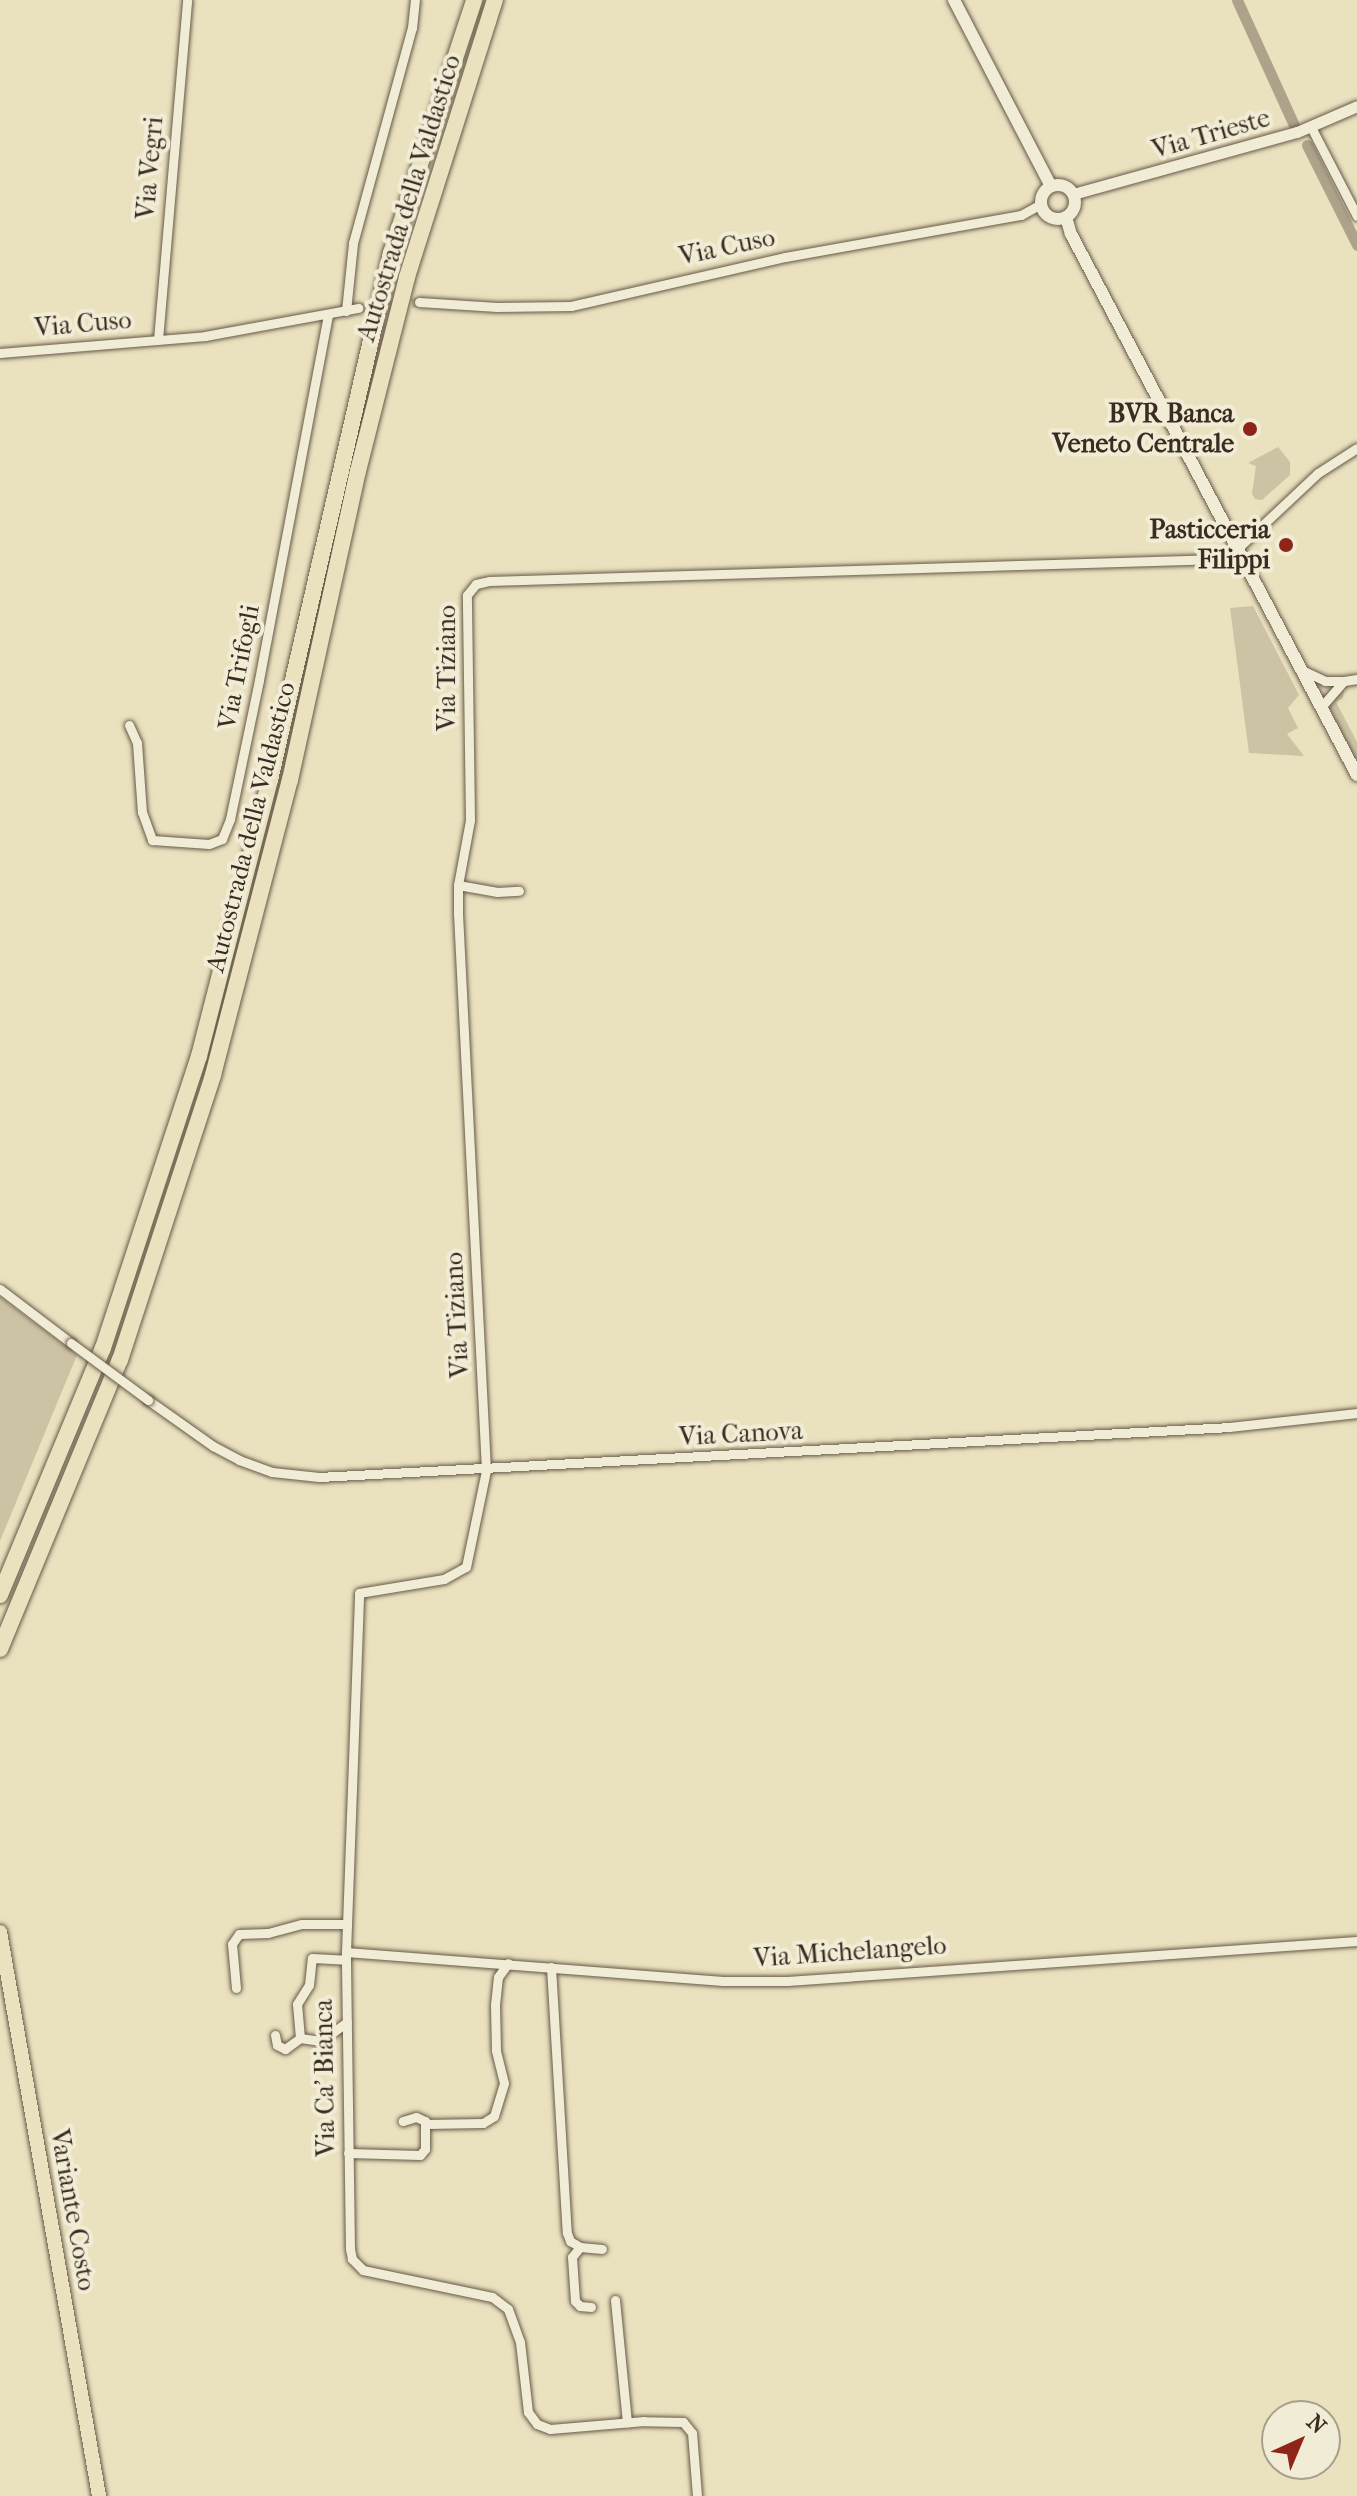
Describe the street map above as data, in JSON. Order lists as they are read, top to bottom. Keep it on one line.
{"streets":{"highway":["Autostrada della Valdastico","Variante Costo"],"street":["Via Trieste","Via Vegri","Via Cuso","Via Trifogli","Via Tiziano","Via Canova","Via Michelangelo","Via Ca' Bianca"]},"crossings":[["Via Trieste","Via Cuso"],["Via Vegri","Via Cuso"],["Via Cuso","Via Trifogli"],["Via Tiziano","Via Canova"],["Via Tiziano","Via Ca' Bianca"],["Via Canova","Via Ca' Bianca"],["Via Michelangelo","Via Ca' Bianca"]],"places":["BVR Banca Veneto Centrale","Pasticceria Filippi"],"north":"top right"}
